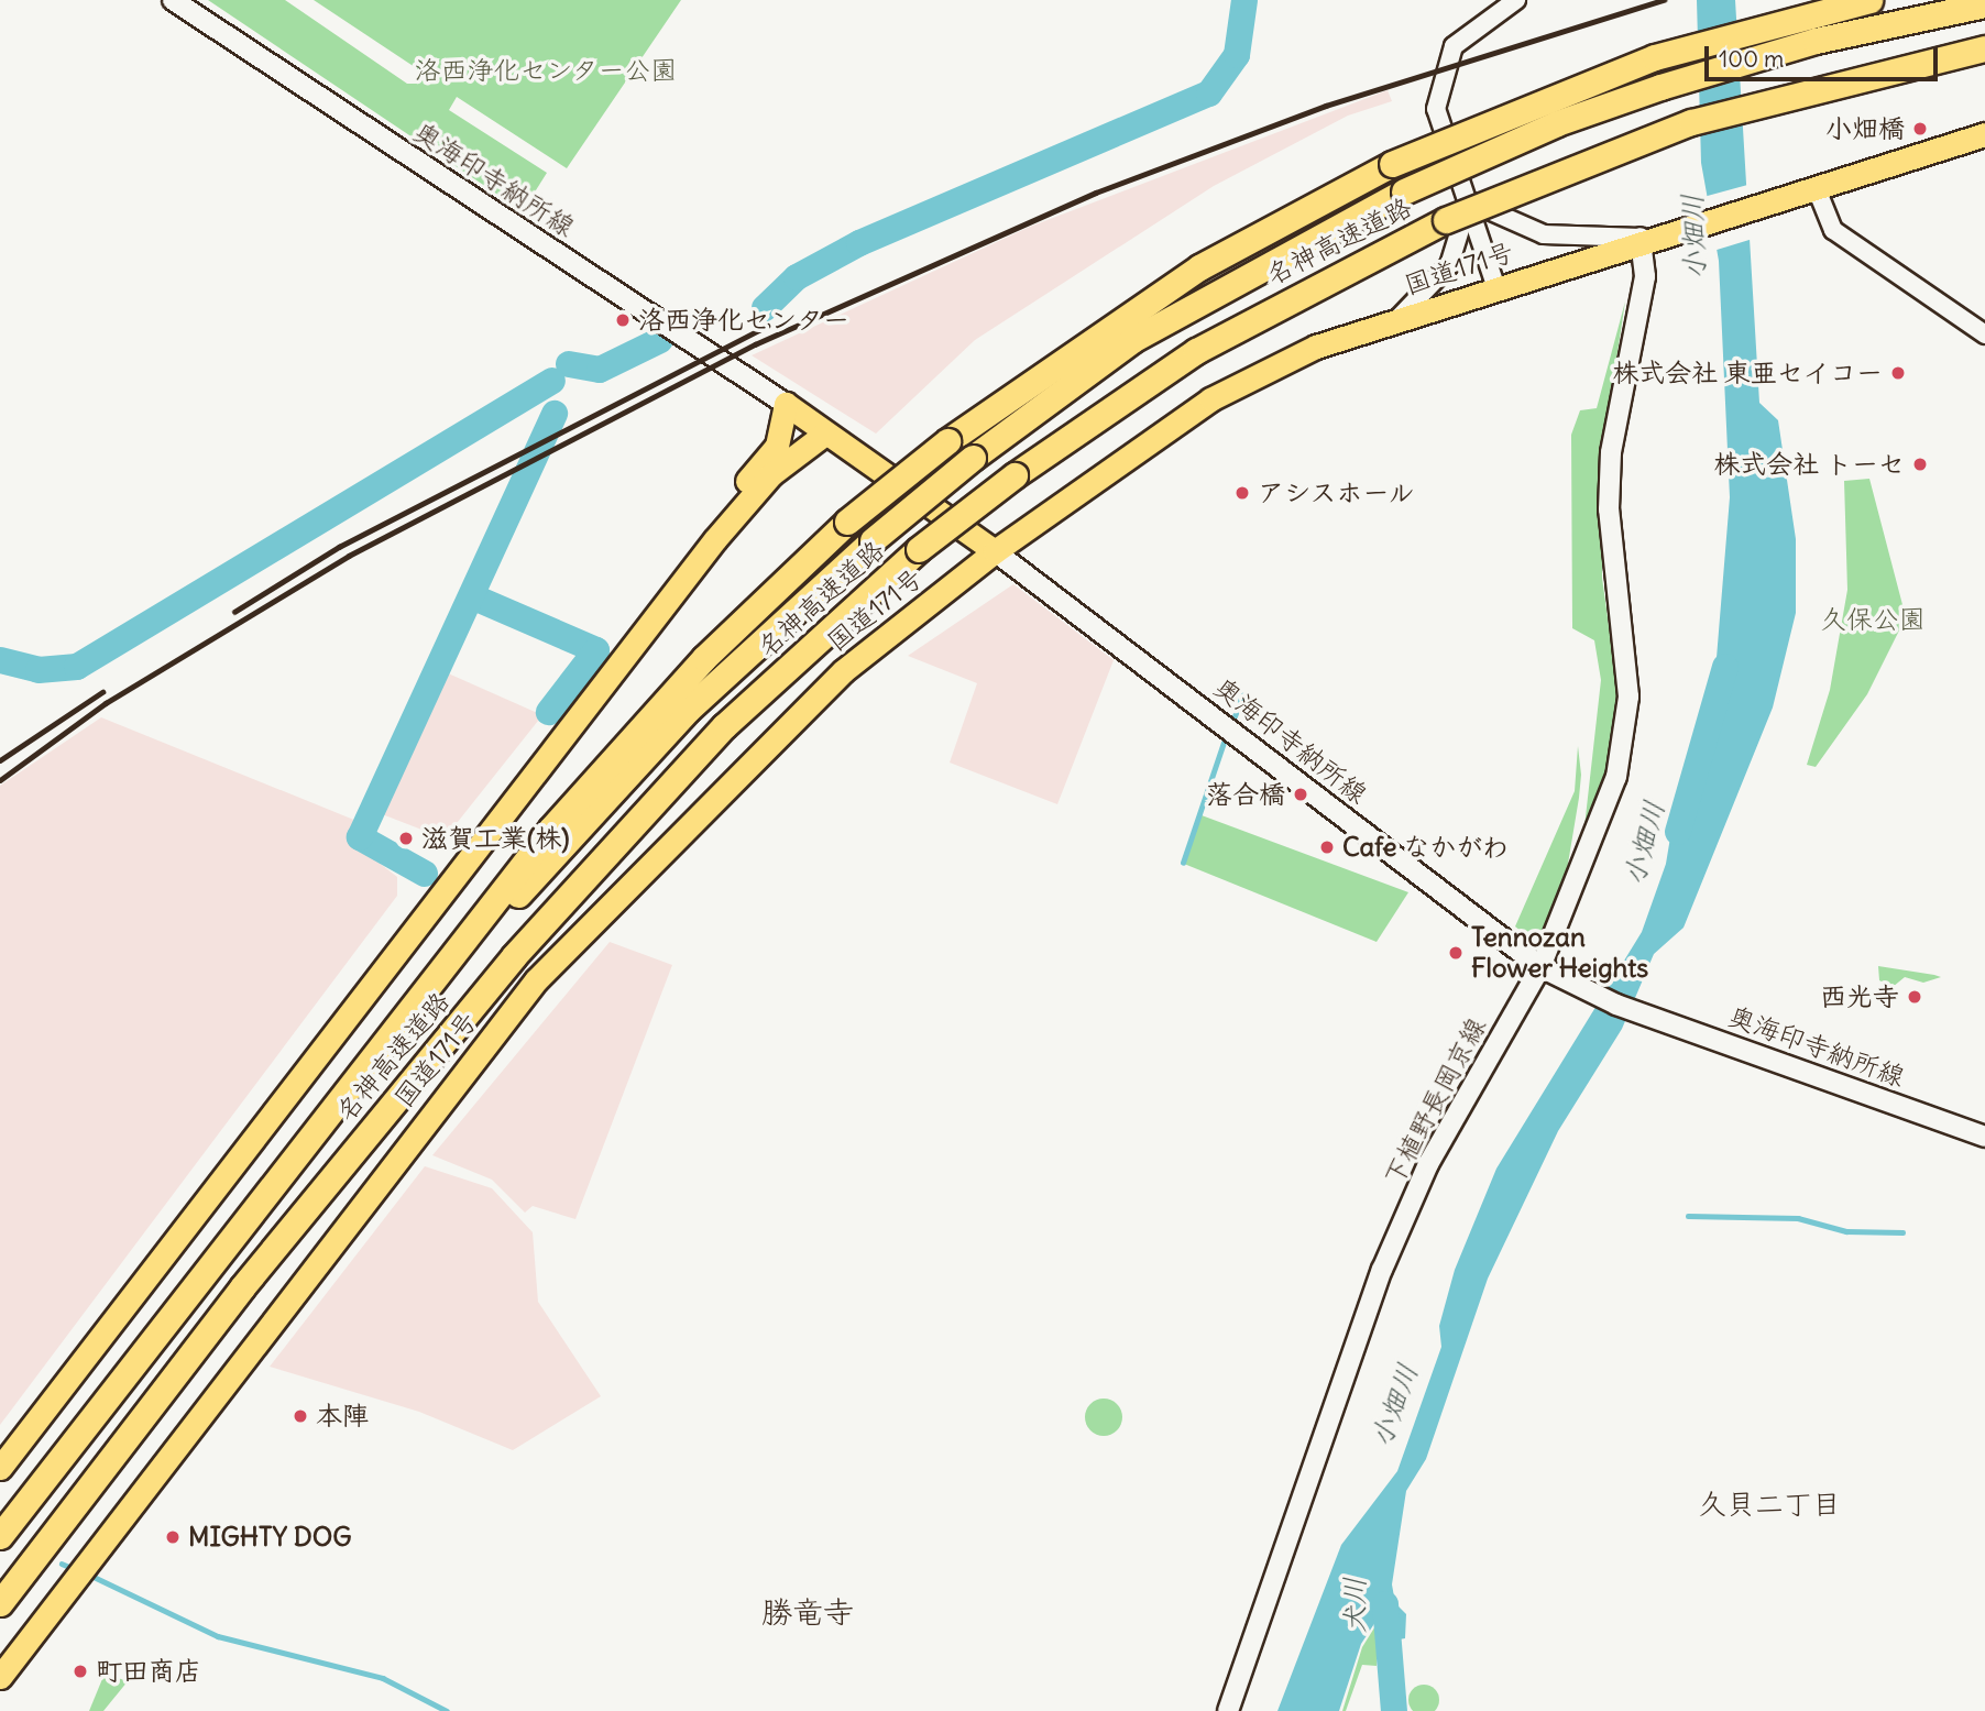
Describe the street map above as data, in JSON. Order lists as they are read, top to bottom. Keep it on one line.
{"streets":{"highway":["名神高速道路","国道171号"],"main road":["奥海印寺納所線","下植野長岡京線"]},"crossings":[["奥海印寺納所線","国道171号"],["奥海印寺納所線","下植野長岡京線"],["国道171号","下植野長岡京線"]],"districts":["久貝二丁目","勝竜寺"],"water":["小畑川","犬川"],"parks":["洛西浄化センター公園","久保公園"],"places":["小畑橋","洛西浄化センター","株式会社 東亜セイコー","株式会社 トーセ","アシスホール","落合橋","滋賀工業(株)","Cafe なかがわ","Tennozan Flower Heights","西光寺","本陣","MIGHTY DOG","町田商店"],"scale_bar":"100 m"}
